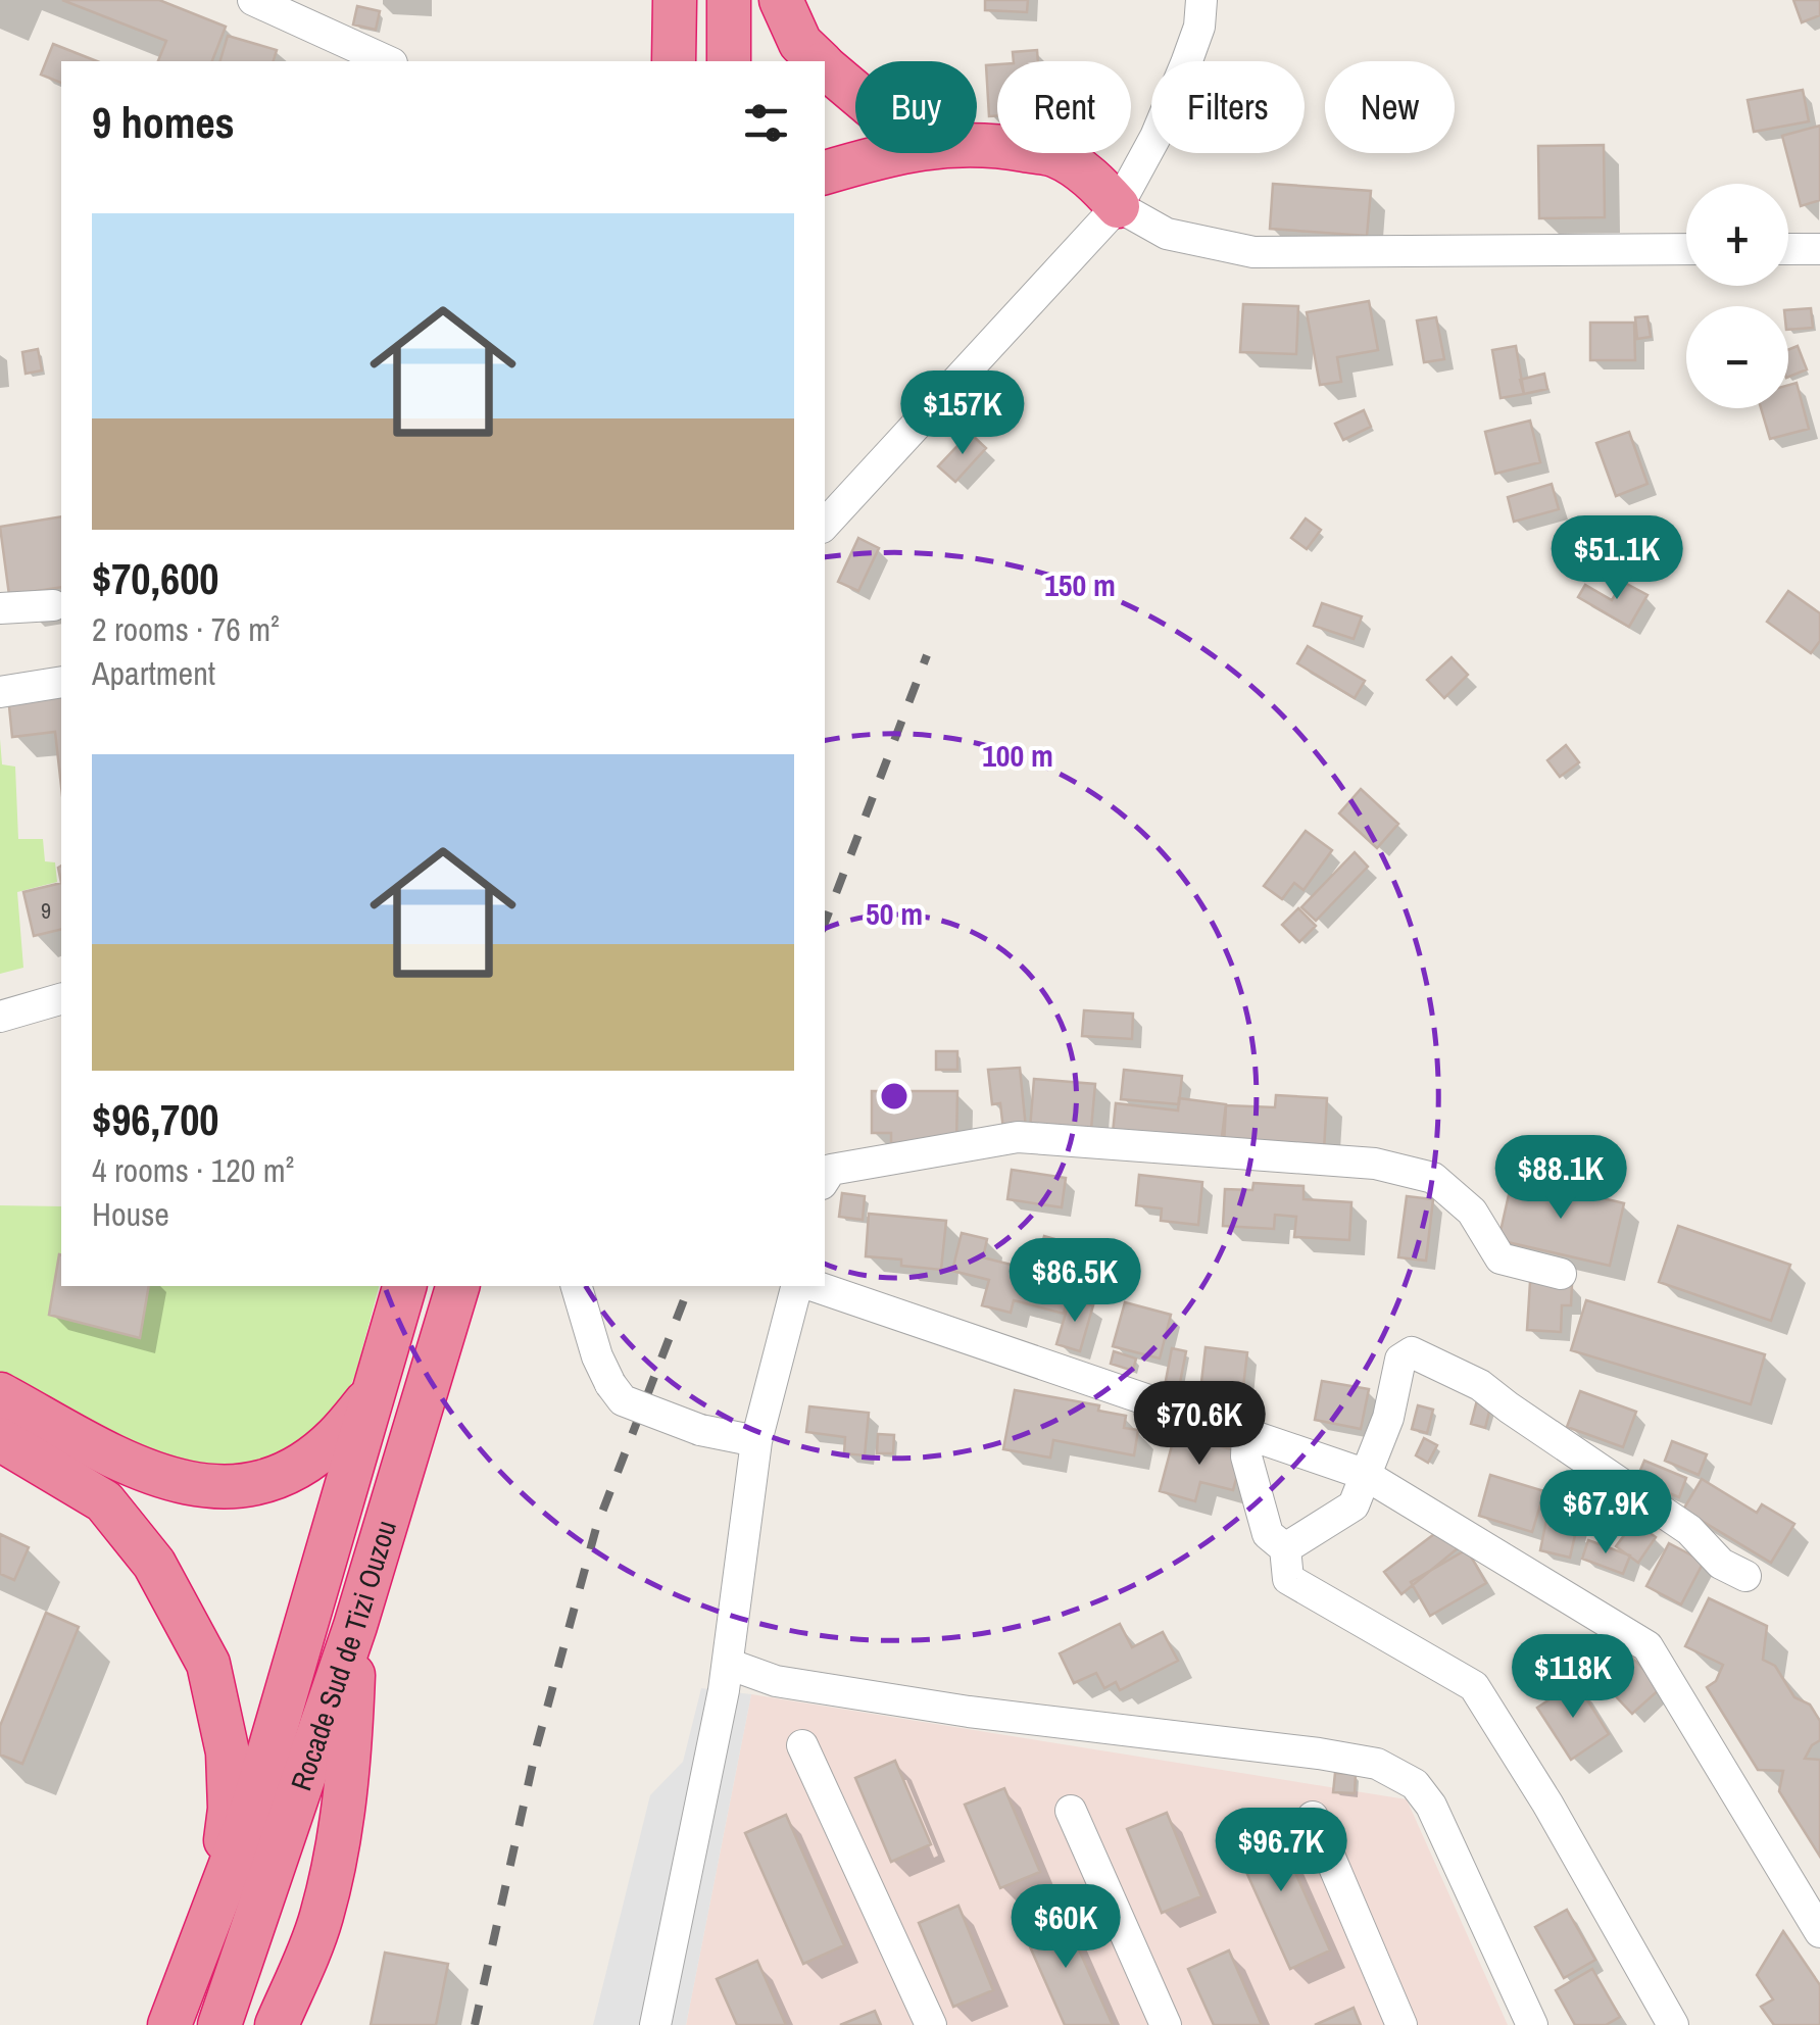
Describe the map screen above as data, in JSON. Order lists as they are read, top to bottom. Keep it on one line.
{"streets":{"highway":["Rocade Sud de Tizi Ouzou"]},"house_numbers":["9"],"page":{"chip":["Buy","Rent","Filters","New"],"heading":"9 homes","map_buttons":["+","−"],"list":[{"name":"$70,600","note":"2 rooms · 76 m² · Apartment"},{"name":"$96,700","note":"4 rooms · 120 m² · House"}],"price":["$157K","$51.1K","$88.1K","$86.5K","$70.6K","$67.9K","$118K","$96.7K","$60K"]},"rings":["150 m","100 m","50 m"]}
